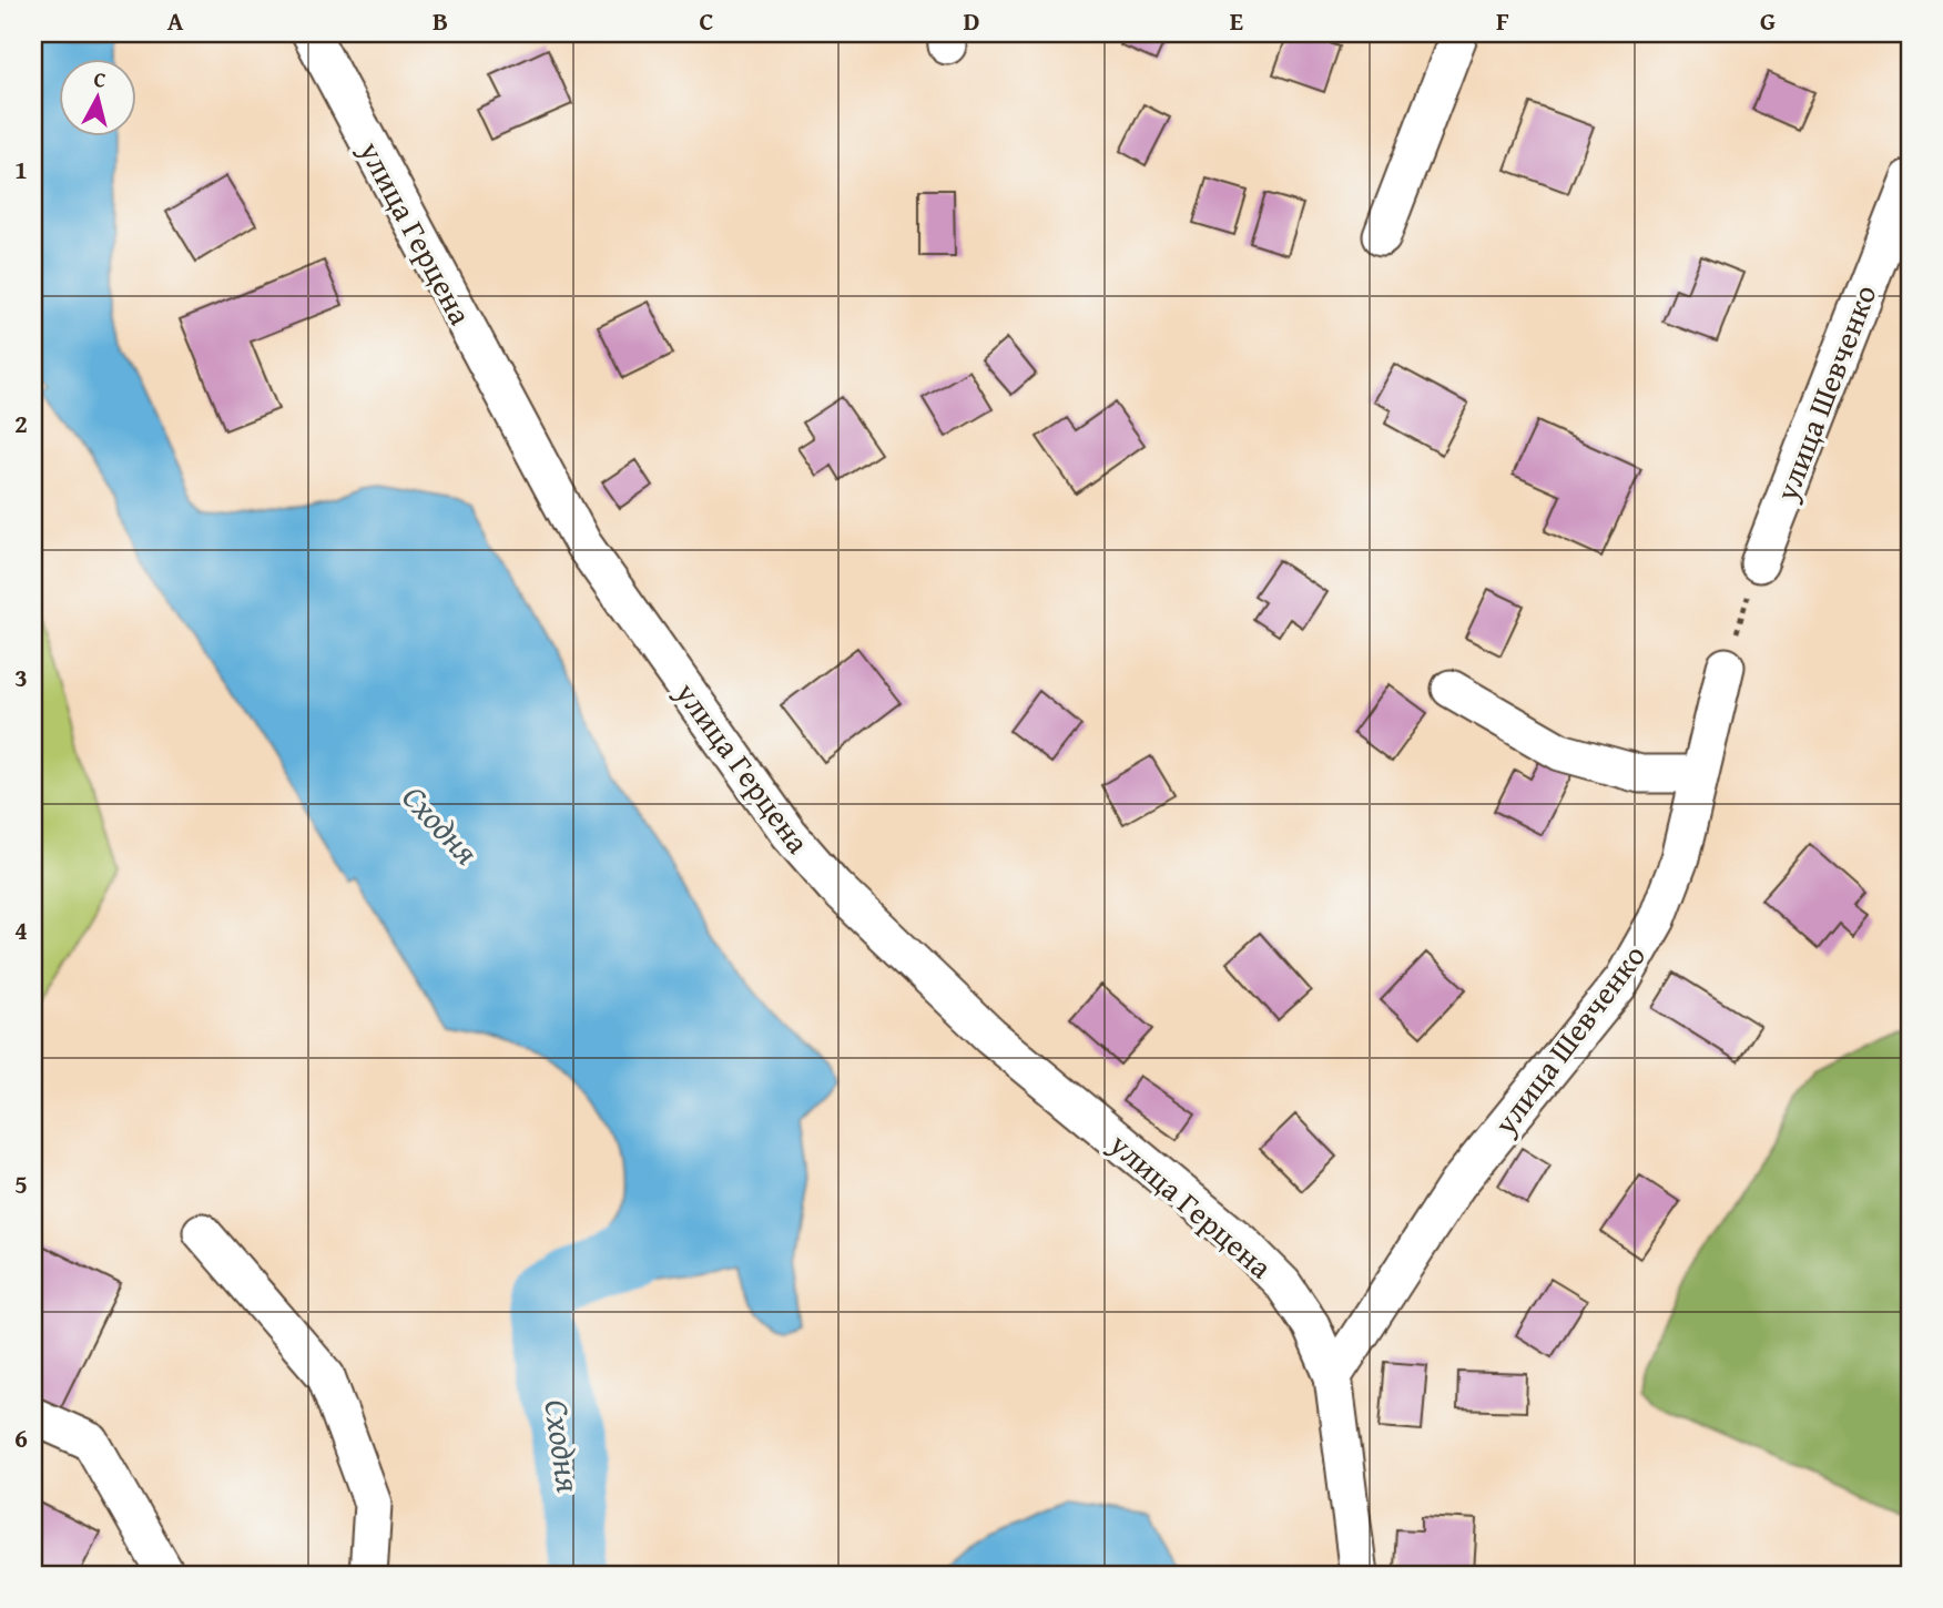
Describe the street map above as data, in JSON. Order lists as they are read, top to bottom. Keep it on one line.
{"streets":{"street":["улица Герцена","улица Шевченко"]},"crossings":[["улица Герцена","улица Шевченко"]],"water":["Сходня"],"north":"top","grid":{"columns":["A","B","C","D","E","F","G"],"rows":["1","2","3","4","5","6"]}}
